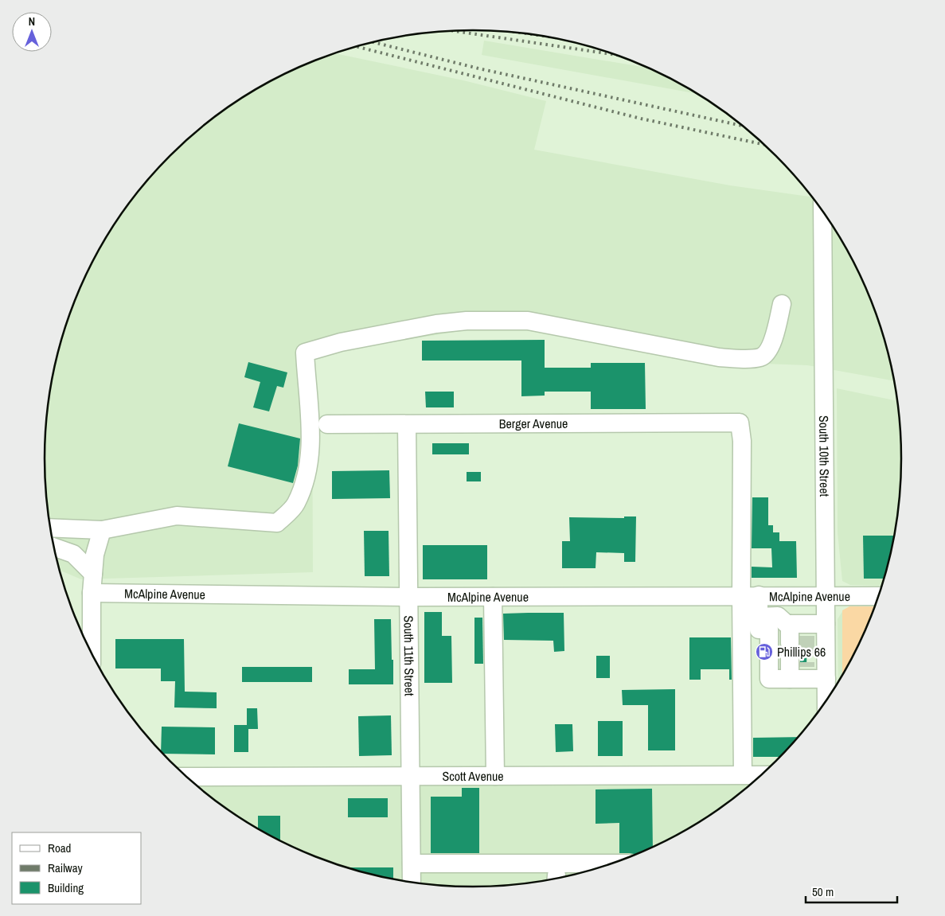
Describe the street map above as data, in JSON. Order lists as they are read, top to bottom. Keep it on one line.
{"streets":{"street":["Berger Avenue","South 10th Street","McAlpine Avenue","South 11th Street","Scott Avenue"]},"crossings":[["Berger Avenue","McAlpine Avenue"],["Berger Avenue","South 11th Street"],["South 10th Street","McAlpine Avenue"],["McAlpine Avenue","South 11th Street"],["South 11th Street","Scott Avenue"]],"places":{"fuel station":["Phillips 66"]},"legend":["Road","Railway","Building"],"scale_bar":"50 m","north":"top"}
